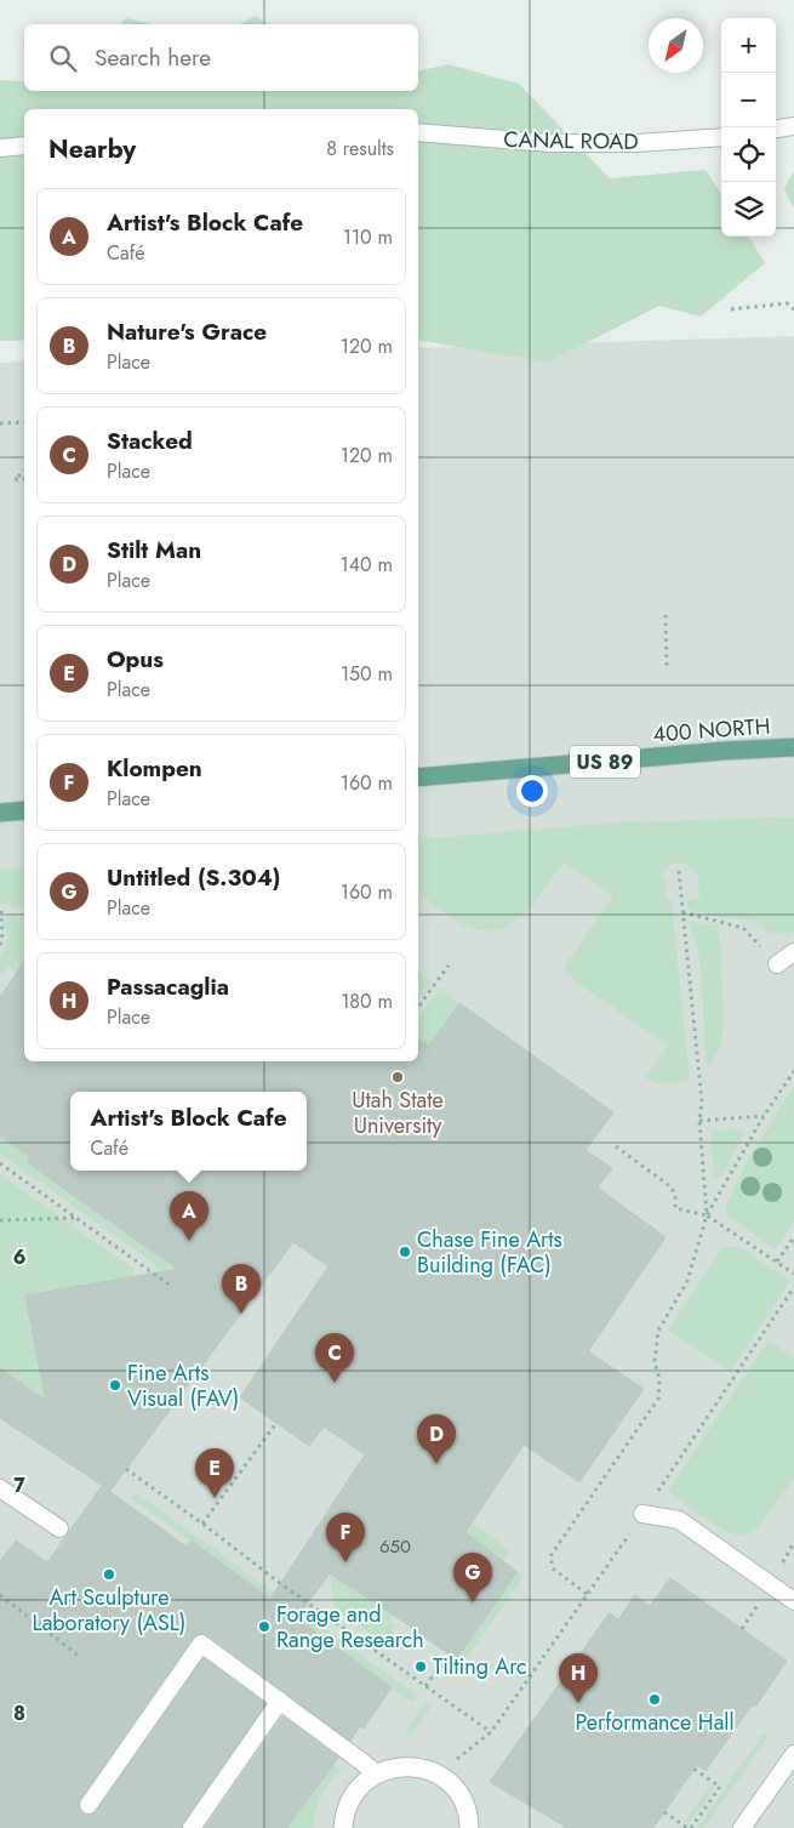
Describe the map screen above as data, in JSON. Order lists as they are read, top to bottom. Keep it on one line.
{"streets":{"main road":["400 NORTH","US 89"],"lane":["CANAL ROAD"]},"places":["Utah State University","Chase Fine Arts Building (FAC)","Fine Arts Visual (FAV)","Art Sculpture Laboratory (ASL)","Forage and Range Research","Tilting Arc","Performance Hall"],"house_numbers":["650"],"north":"bottom left","page":{"map_buttons":["+","−"],"search":"Search here","heading":["Nearby","8 results"],"list":[{"mark":"A","name":"Artist's Block Cafe","note":"Café","value":"110 m"},{"mark":"B","name":"Nature's Grace","note":"Place","value":"120 m"},{"mark":"C","name":"Stacked","note":"Place","value":"120 m"},{"mark":"D","name":"Stilt Man","note":"Place","value":"140 m"},{"mark":"E","name":"Opus","note":"Place","value":"150 m"},{"mark":"F","name":"Klompen","note":"Place","value":"160 m"},{"mark":"G","name":"Untitled (S.304)","note":"Place","value":"160 m"},{"mark":"H","name":"Passacaglia","note":"Place","value":"180 m"}],"popup":["Artist's Block Cafe","Café"],"pins":["A","B","C","D","E","F","G","H"]},"grid":{"rows":["6","7","8"]}}
